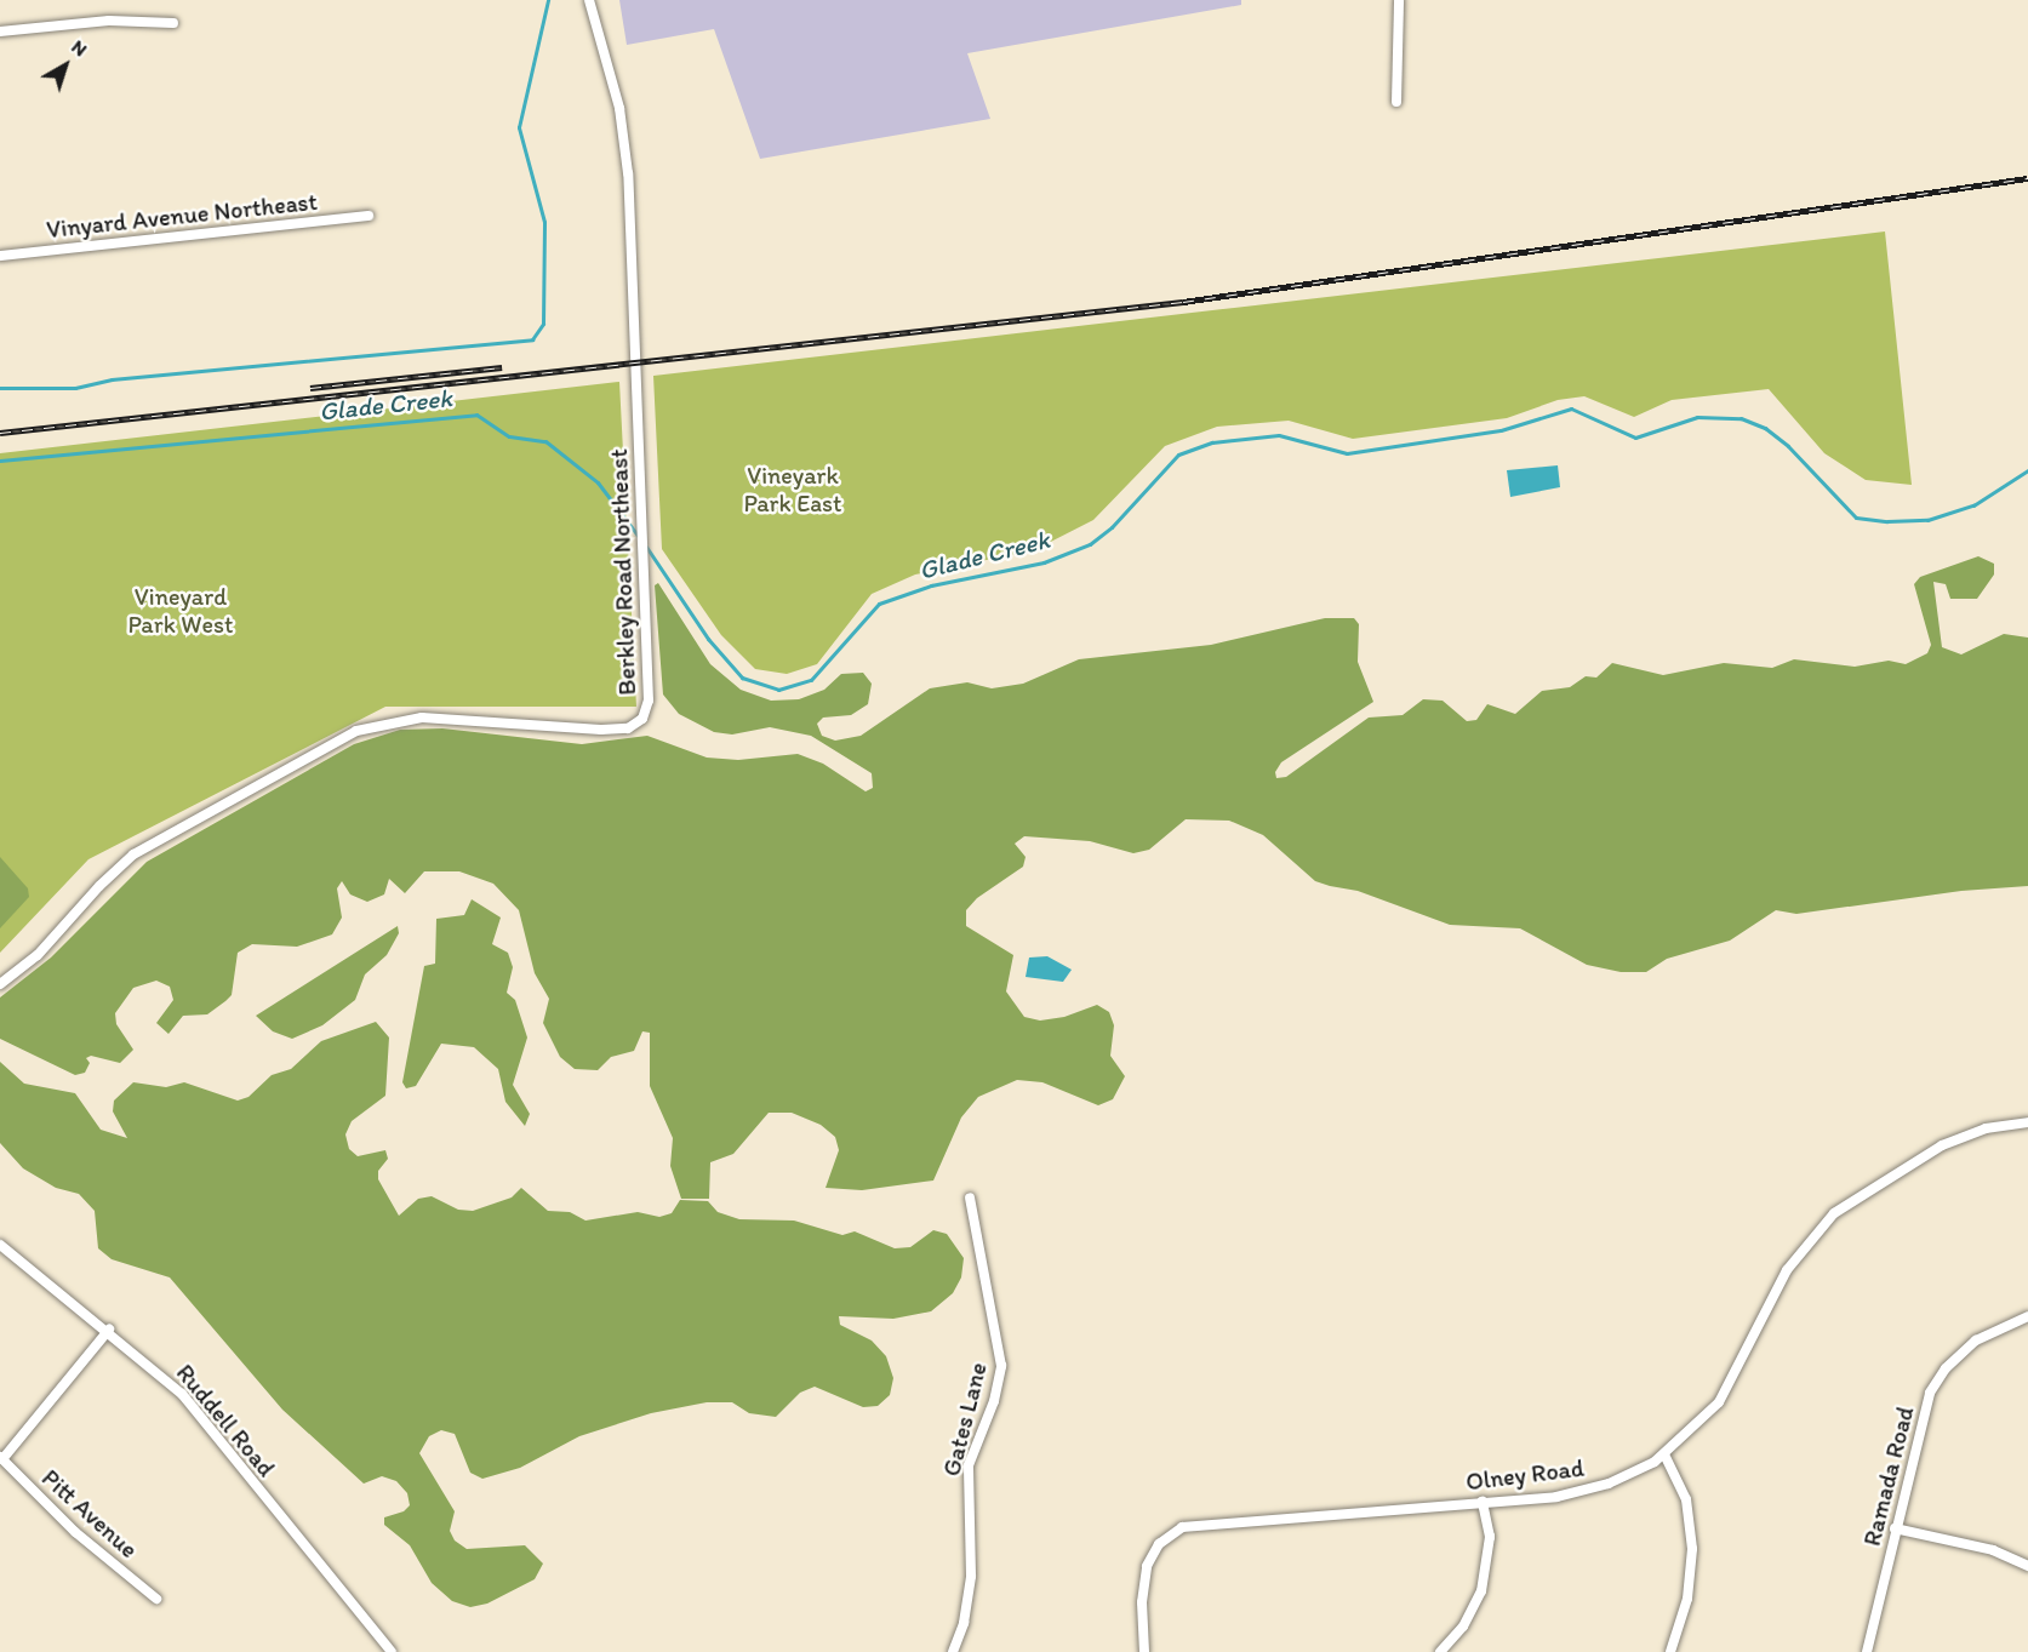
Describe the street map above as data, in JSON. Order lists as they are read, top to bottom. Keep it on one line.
{"streets":{"street":["Vinyard Avenue Northeast","Berkley Road Northeast","Gates Lane","Ruddell Road","Olney Road","Ramada Road","Pitt Avenue"]},"water":["Glade Creek"],"parks":["Vineyark Park East","Vineyard Park West"],"north":"top right"}
